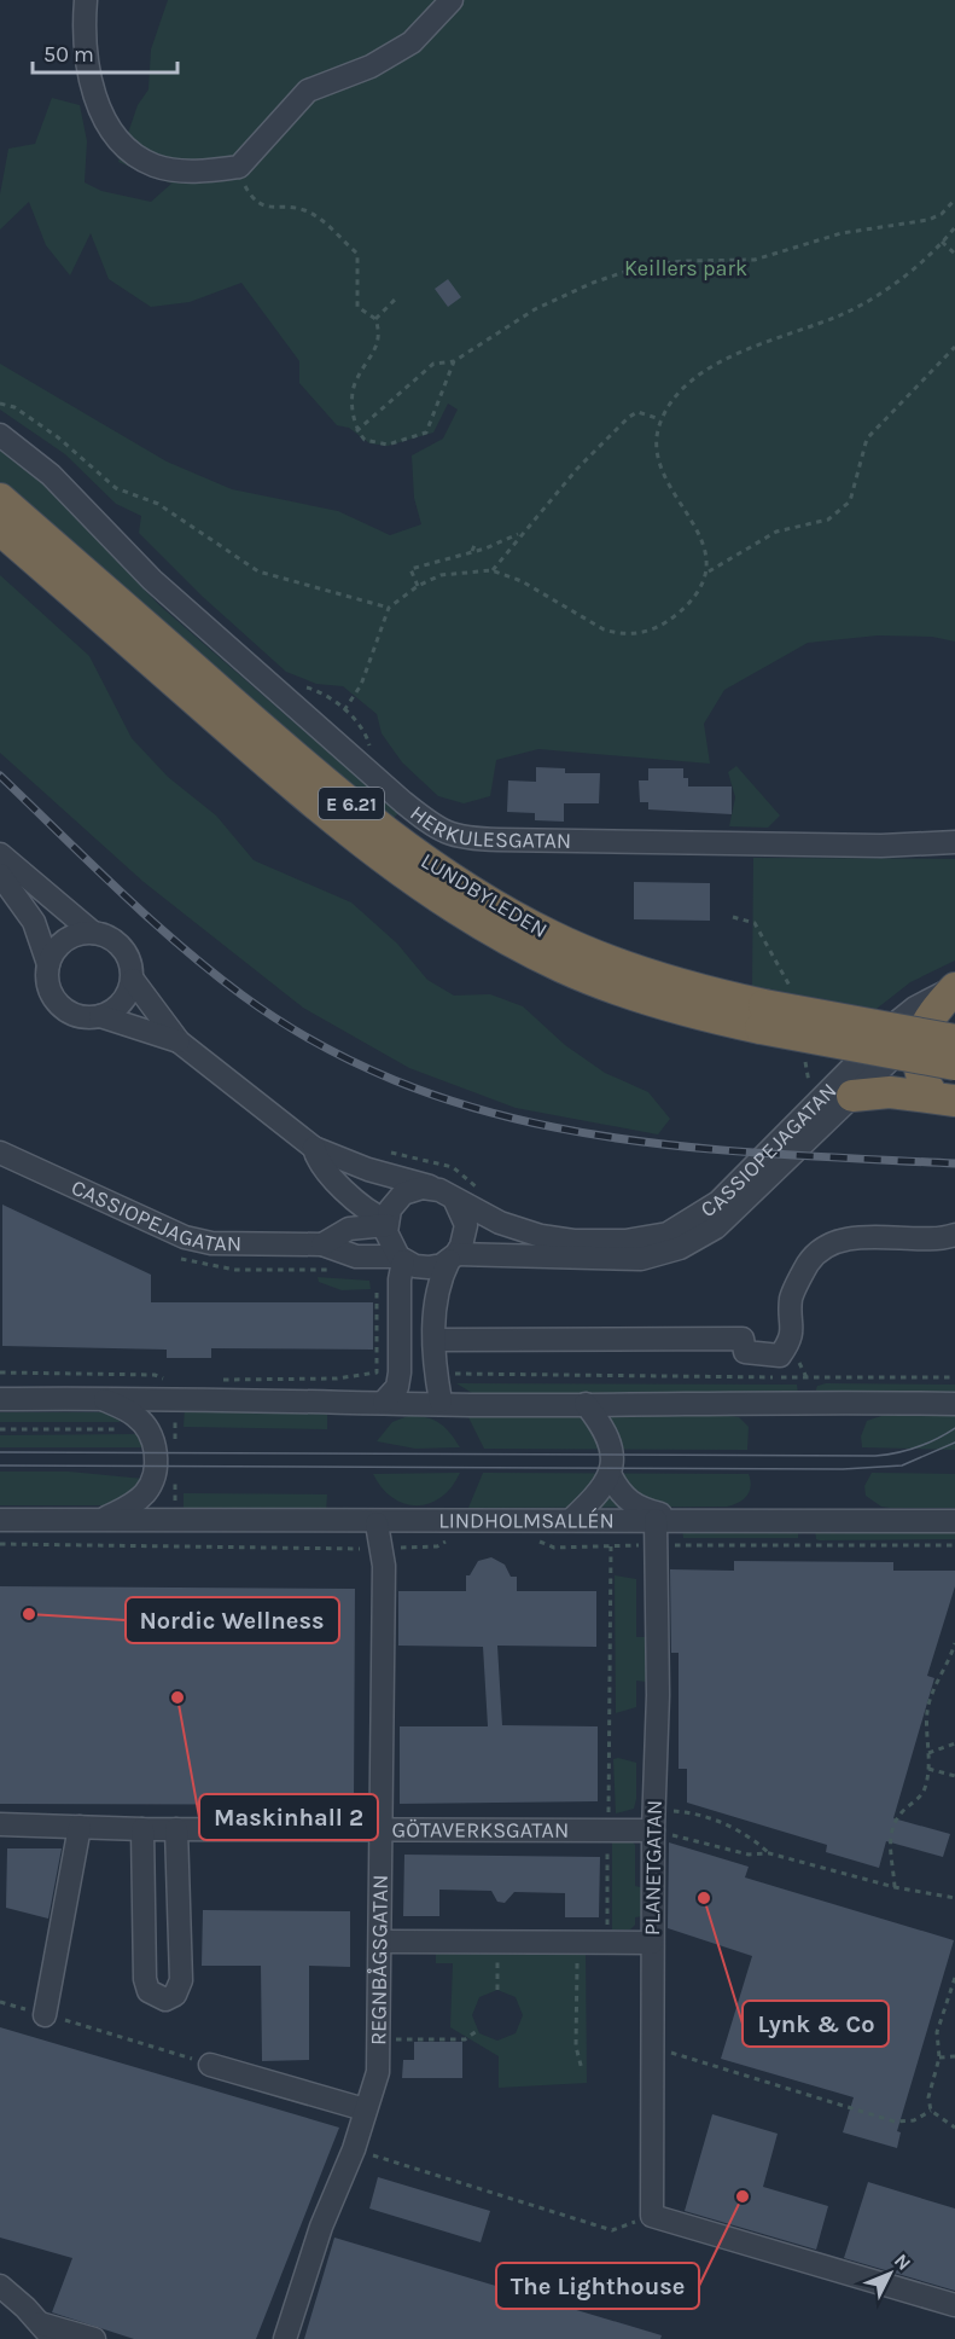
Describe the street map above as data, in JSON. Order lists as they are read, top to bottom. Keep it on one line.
{"streets":{"highway":["E 6.21","LUNDBYLEDEN"],"street":["HERKULESGATAN","CASSIOPEJAGATAN","LINDHOLMSALLÉN","GÖTAVERKSGATAN","PLANETGATAN","REGNBÅGSGATAN"]},"crossings":[["LINDHOLMSALLÉN","PLANETGATAN"],["LINDHOLMSALLÉN","REGNBÅGSGATAN"],["GÖTAVERKSGATAN","PLANETGATAN"],["GÖTAVERKSGATAN","REGNBÅGSGATAN"]],"parks":["Keillers park"],"places":["Nordic Wellness","Maskinhall 2","Lynk & Co","The Lighthouse"],"scale_bar":"50 m","north":"top right"}
